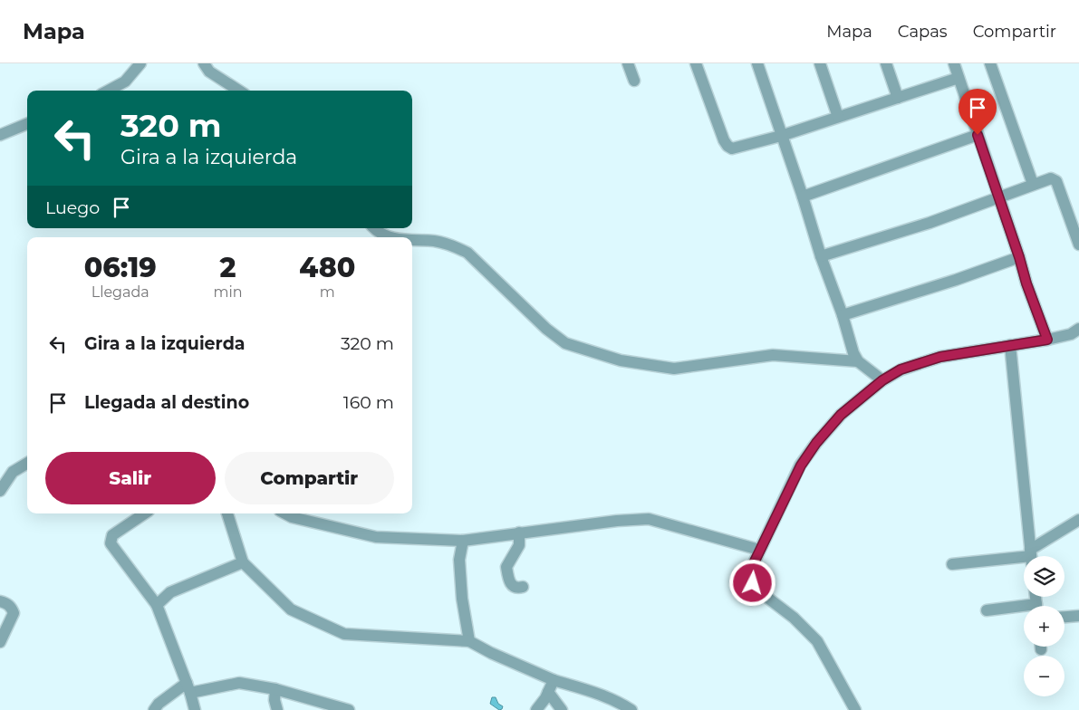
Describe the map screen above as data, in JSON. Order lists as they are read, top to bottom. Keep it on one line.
{"page":{"header":"Mapa","nav":["Mapa","Capas","Compartir"],"turn":["320 m","Gira a la izquierda"],"then":"Luego","eta":["06:19","Llegada","2","min","480","m"],"list":[{"name":"Gira a la izquierda","value":"320 m"},{"name":"Llegada al destino","value":"160 m"}],"buttons":["Salir","Compartir"],"map_buttons":["+","−"]}}
